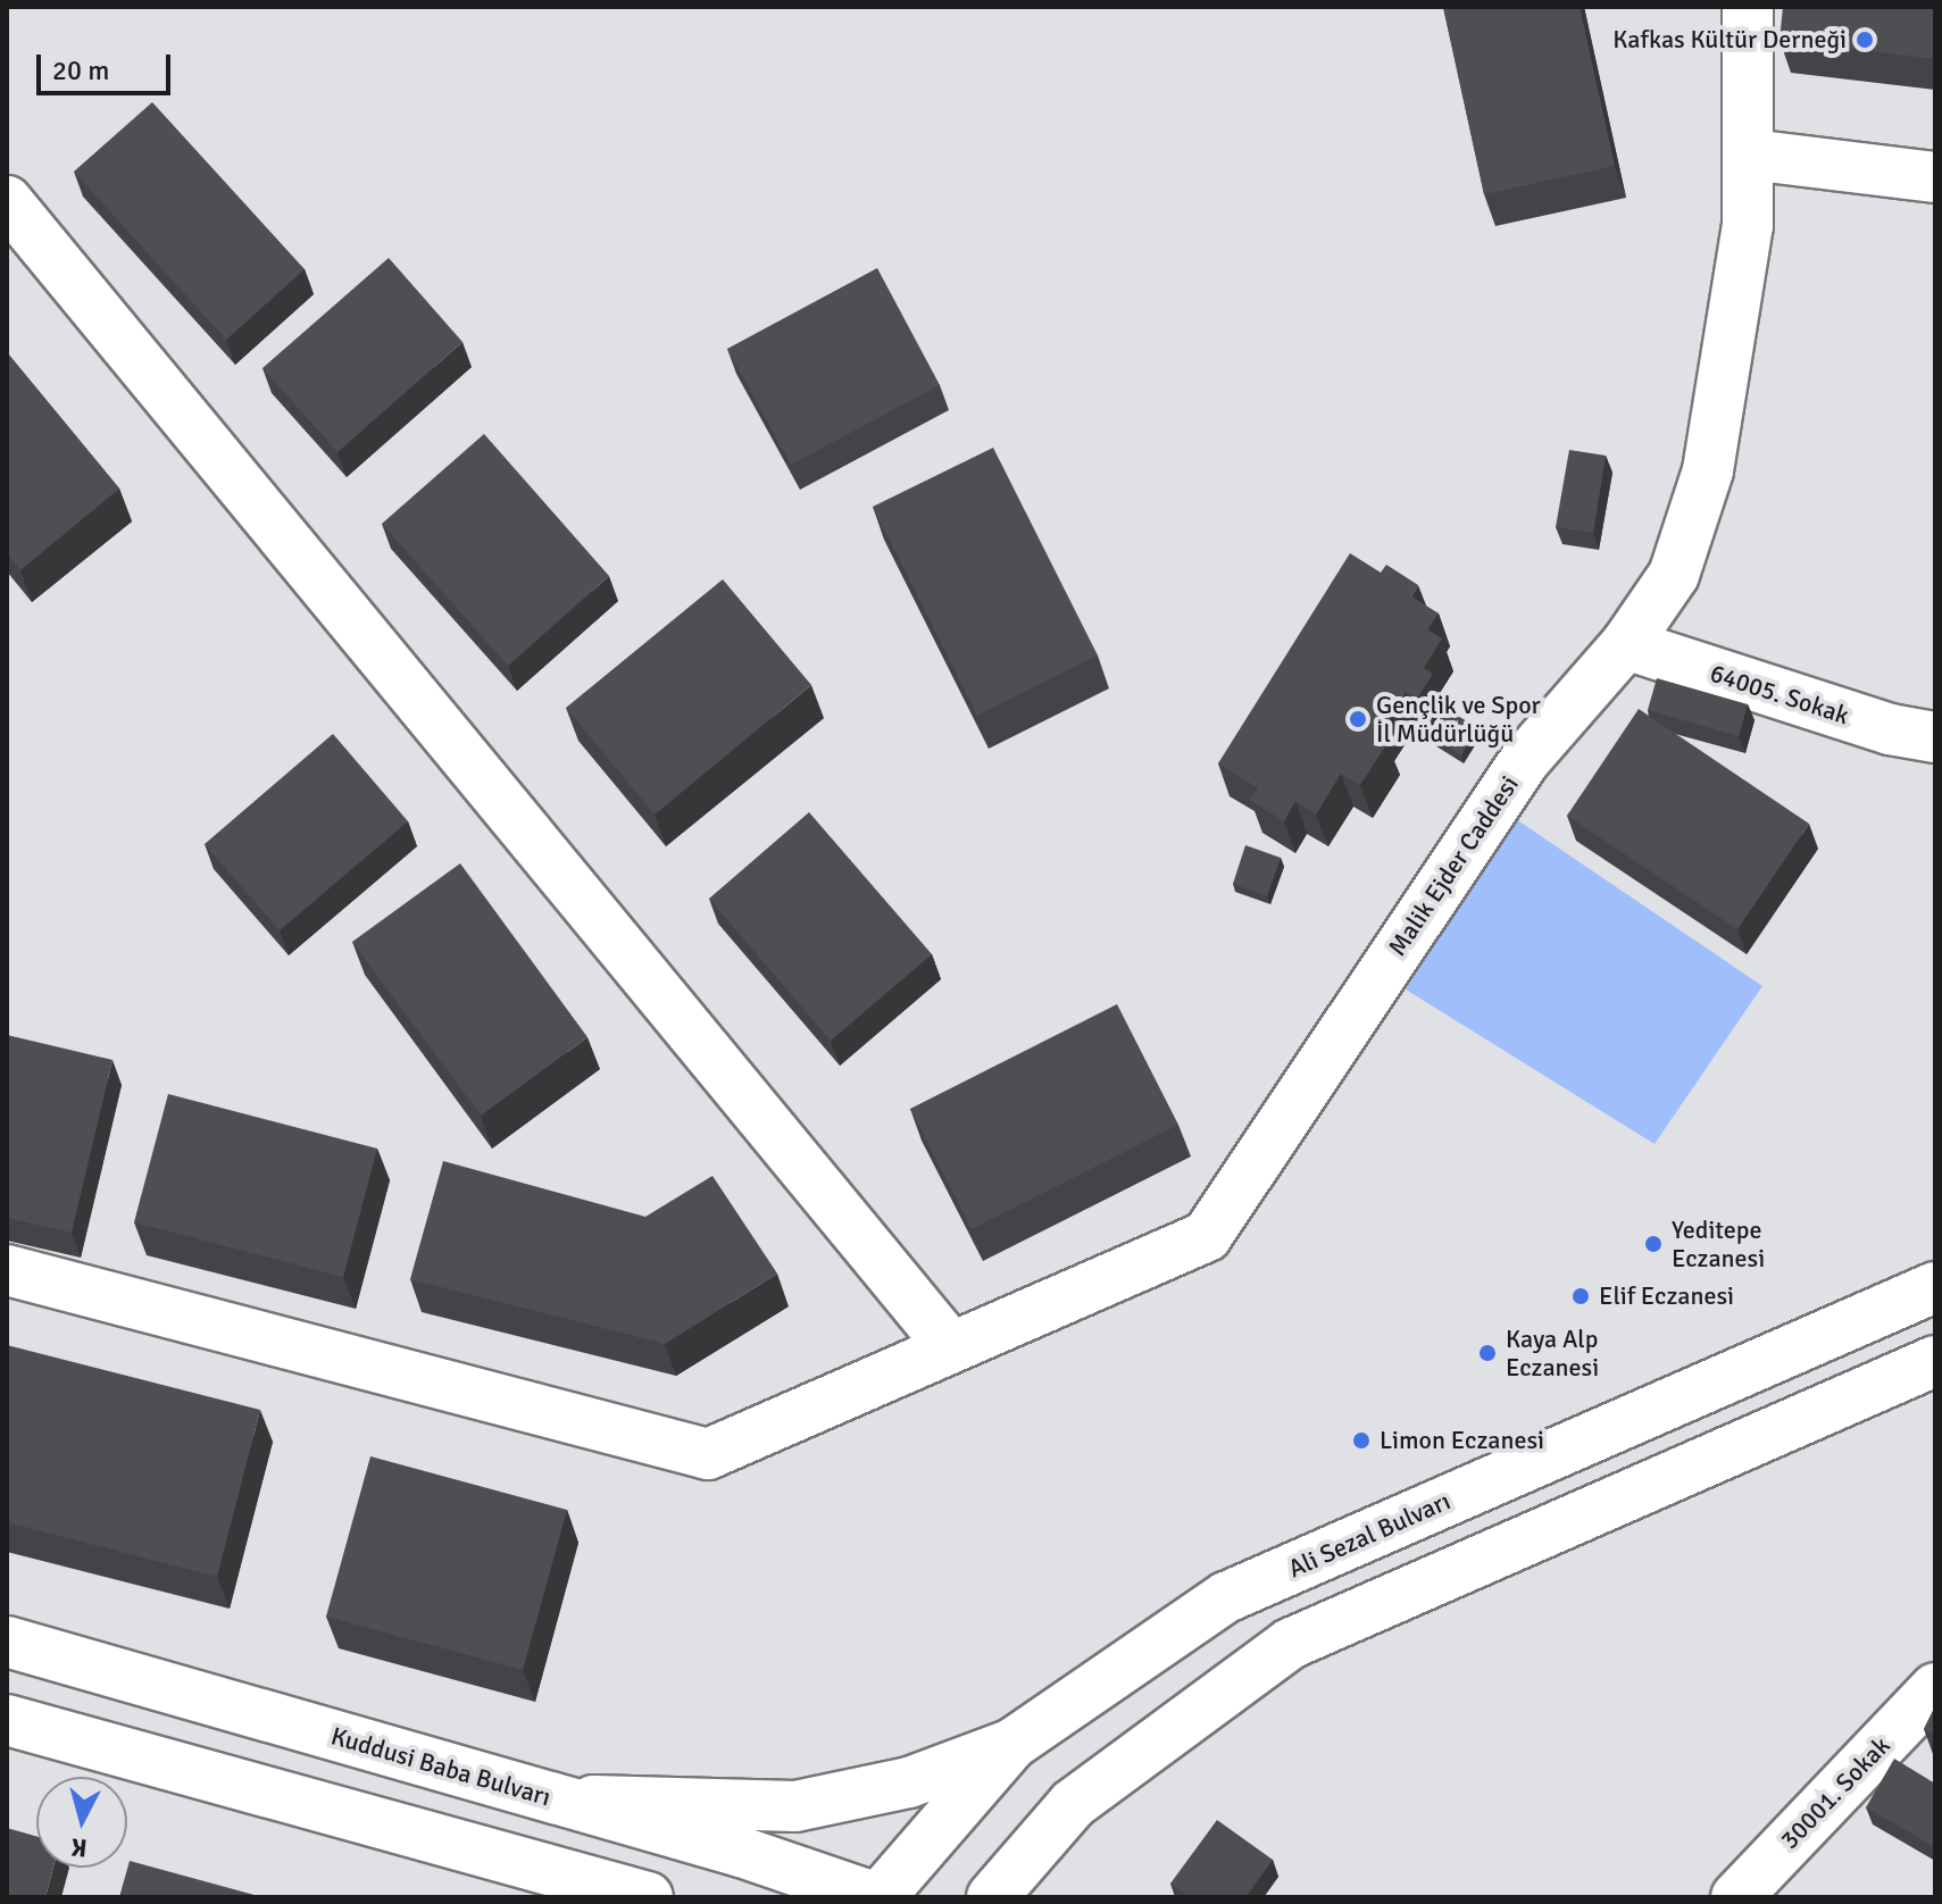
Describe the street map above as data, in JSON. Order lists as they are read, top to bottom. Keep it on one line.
{"streets":{"street":["64005. Sokak","Malik Ejder Caddesi","Ali Sezal Bulvarı","Kuddusi Baba Bulvarı","30001. Sokak"]},"crossings":[["64005. Sokak","Malik Ejder Caddesi"],["Ali Sezal Bulvarı","Kuddusi Baba Bulvarı"]],"places":["Kafkas Kültür Derneği","Gençlik ve Spor İl Müdürlüğü","Yeditepe Eczanesi","Elif Eczanesi","Kaya Alp Eczanesi","Limon Eczanesi"],"scale_bar":"20 m","north":"bottom"}
